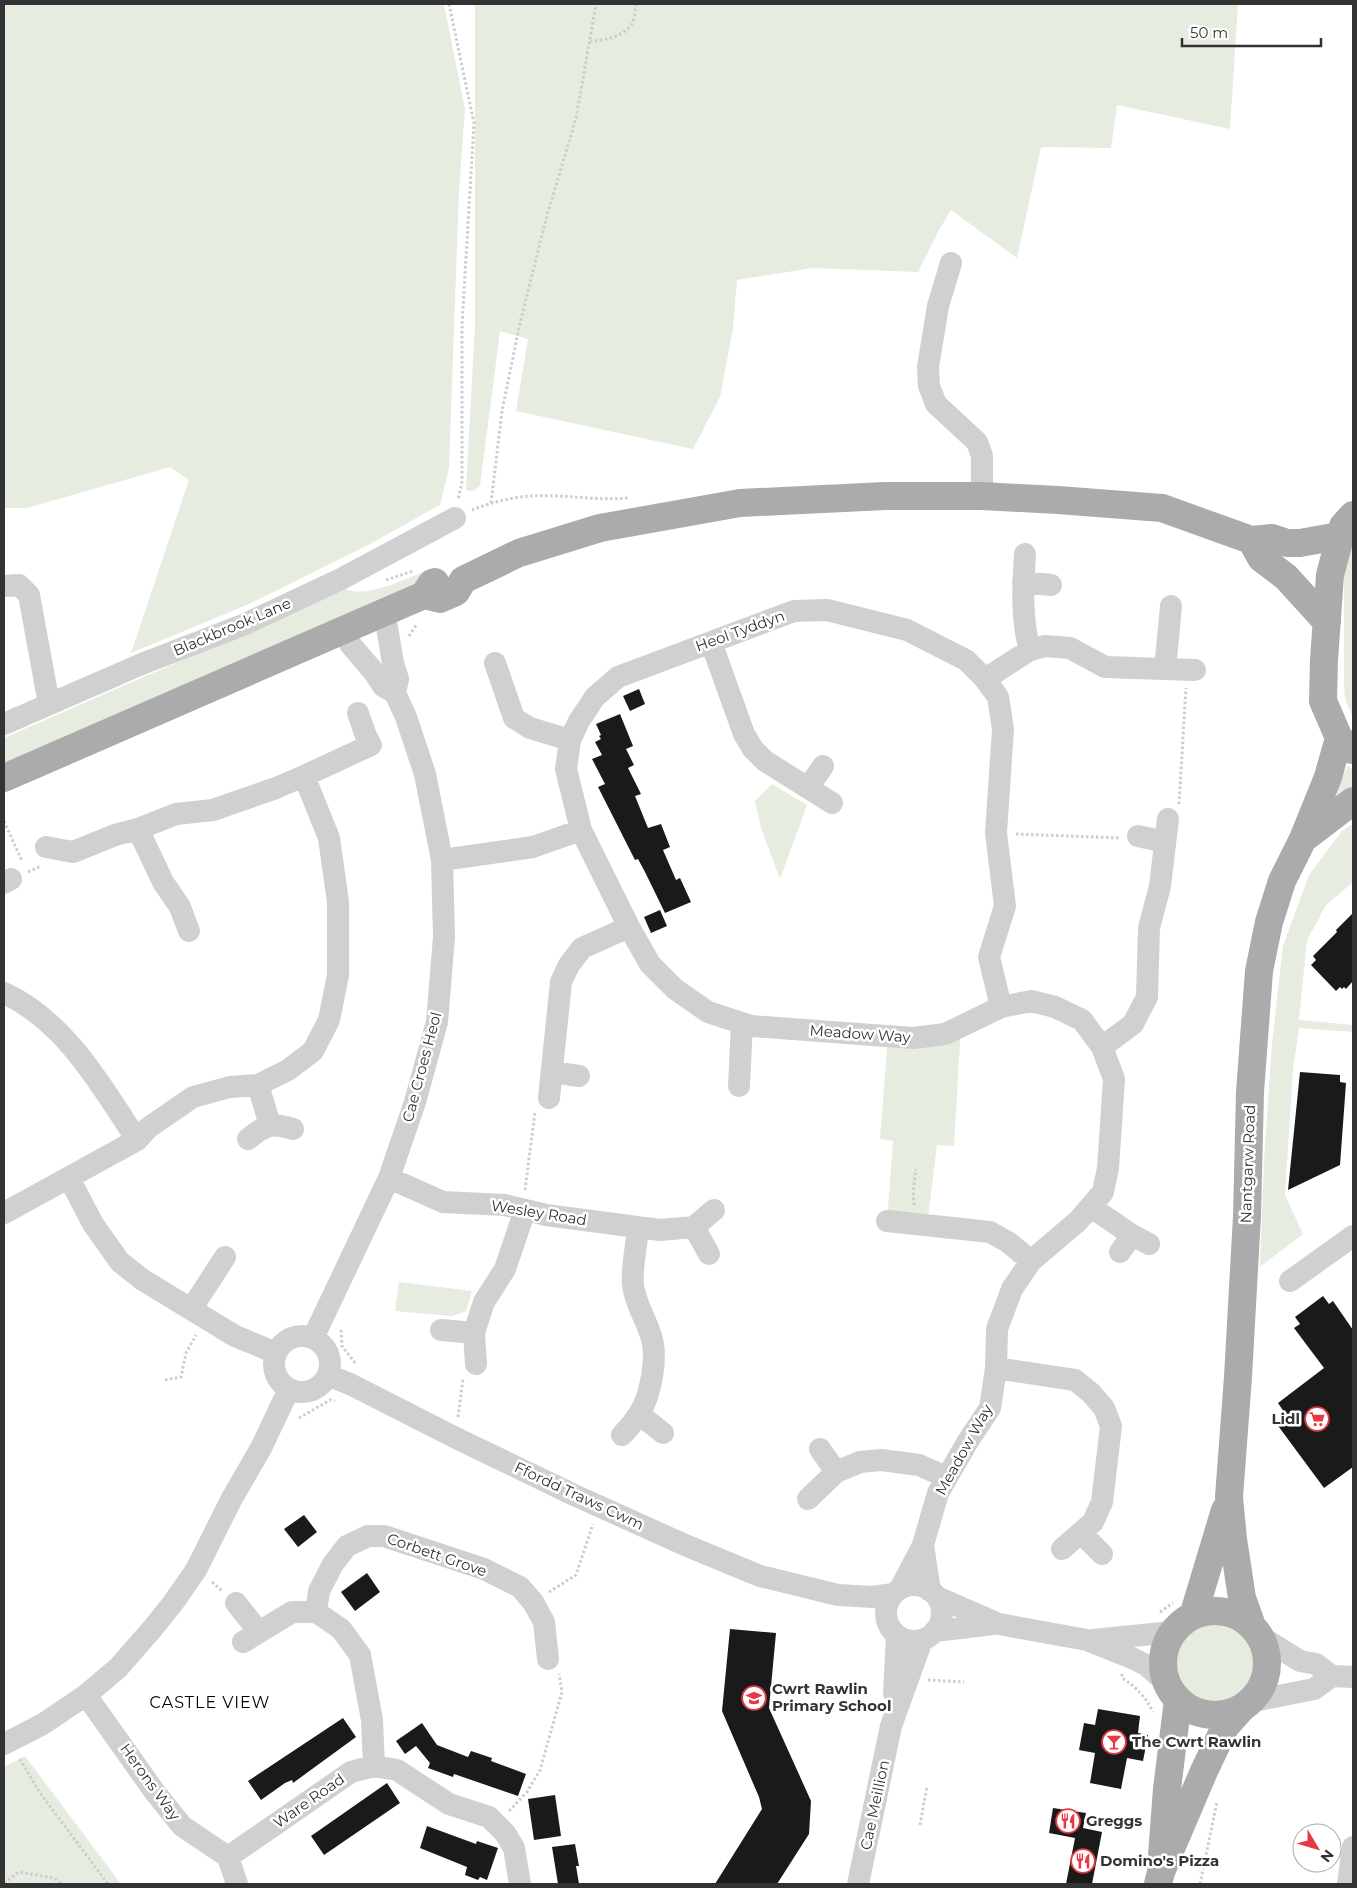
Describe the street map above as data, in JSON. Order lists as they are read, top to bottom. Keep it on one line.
{"streets":{"main road":["Nantgarw Road"],"street":["Blackbrook Lane","Heol Tyddyn","Meadow Way","Cae Croes Heol","Wesley Road","Ffordd Traws Cwm","Corbett Grove","Herons Way","Ware Road","Cae Meillion"]},"crossings":[["Heol Tyddyn","Meadow Way"],["Meadow Way","Ffordd Traws Cwm"],["Meadow Way","Cae Meillion"],["Cae Croes Heol","Wesley Road"],["Cae Croes Heol","Ffordd Traws Cwm"],["Ffordd Traws Cwm","Cae Meillion"],["Herons Way","Ware Road"]],"districts":["CASTLE VIEW"],"places":{"supermarket":["Lidl"],"school or university":["Cwrt Rawlin Primary School"],"bar":["The Cwrt Rawlin"],"restaurant":["Greggs","Domino's Pizza"]},"scale_bar":"50 m","north":"bottom right"}
